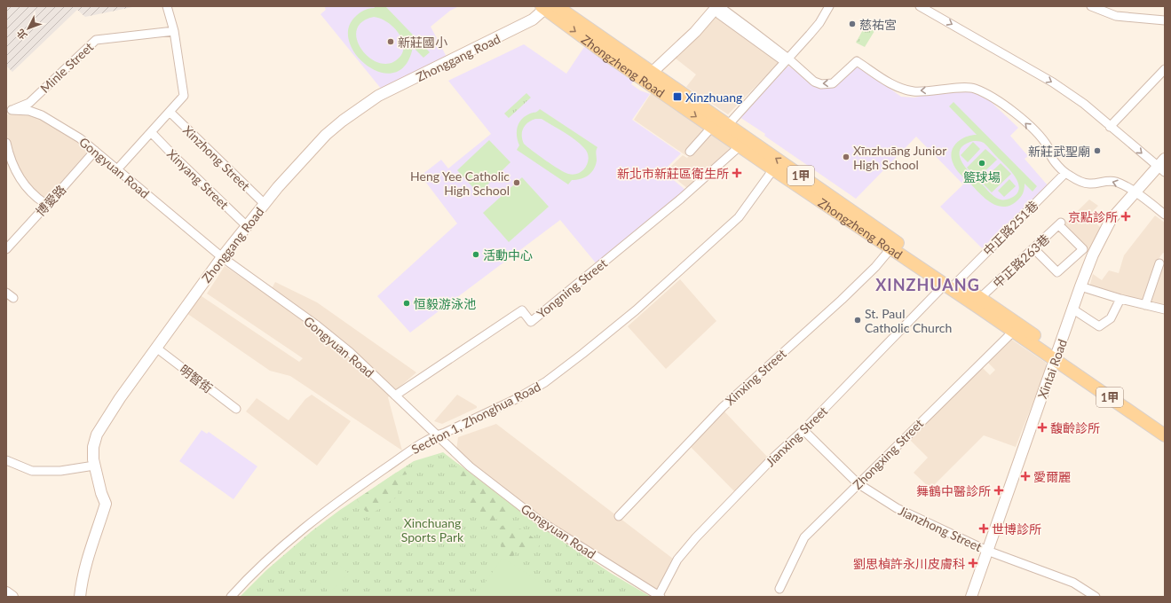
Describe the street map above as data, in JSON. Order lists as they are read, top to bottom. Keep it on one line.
{"streets":{"main road":["Zhongzheng Road","1甲"],"street":["Zhonggang Road","Minle Street","Xinzhong Street","Gongyuan Road","Xinyang Street","博愛路","中正路251巷","中正路263巷","Yongning Street","Xintai Road","Xinxing Street","明智街","Section 1, Zhonghua Road","Jianxing Street","Zhongxing Street","Jianzhong Street"]},"crossings":[["Zhonggang Road","Zhongzheng Road"],["Zhonggang Road","Xinzhong Street"],["Zhonggang Road","Gongyuan Road"],["Zhonggang Road","Xinyang Street"],["Zhonggang Road","明智街"],["Zhongzheng Road","中正路251巷"],["Zhongzheng Road","中正路263巷"],["Zhongzheng Road","Yongning Street"],["Zhongzheng Road","Xintai Road"],["Zhongzheng Road","Xinxing Street"],["Zhongzheng Road","Section 1, Zhonghua Road"],["Zhongzheng Road","Jianxing Street"],["Zhongzheng Road","Zhongxing Street"],["Minle Street","Gongyuan Road"],["Gongyuan Road","博愛路"],["Gongyuan Road","Yongning Street"],["Gongyuan Road","Section 1, Zhonghua Road"],["Gongyuan Road","Jianxing Street"],["中正路251巷","Jianxing Street"],["Xintai Road","Jianzhong Street"],["Jianxing Street","Jianzhong Street"],["Zhongxing Street","Jianzhong Street"]],"districts":["XINZHUANG"],"parks":["Xinchuang Sports Park"],"places":{"other":["慈祐宮","新莊國小","新莊武聖廟","Xīnzhuāng Junior High School","籃球場","Heng Yee Catholic High School","活動中心","恒毅游泳池","St. Paul Catholic Church"],"transit":["Xinzhuang"],"health":["新北市新莊區衛生所","京點診所","馥齡診所","愛爾麗","舞鶴中醫診所","世博診所","劉思楨許永川皮膚科"]},"north":"bottom left"}
